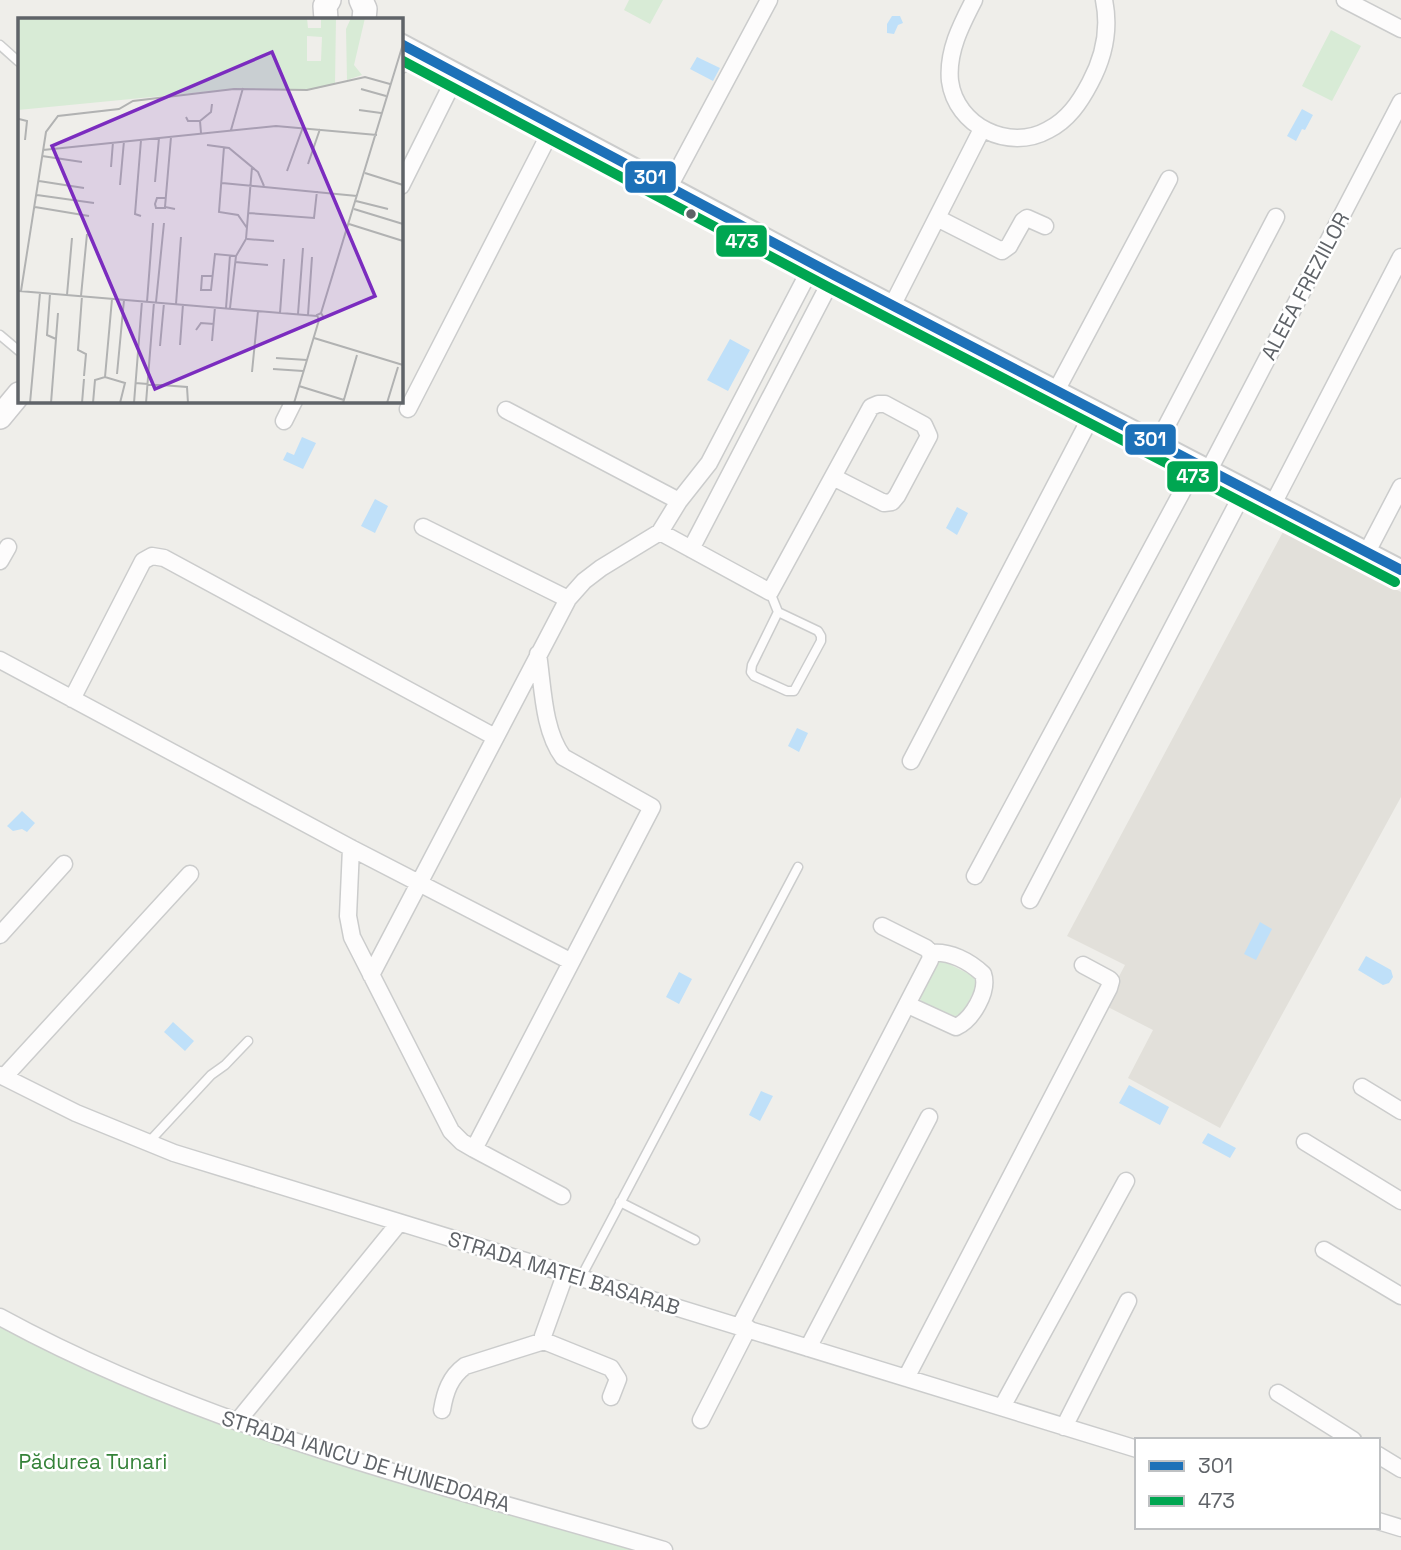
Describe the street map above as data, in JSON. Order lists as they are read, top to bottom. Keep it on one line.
{"streets":{"street":["ALEEA FREZIILOR","STRADA MATEI BASARAB","STRADA IANCU DE HUNEDOARA"]},"parks":["Pădurea Tunari"],"lines":["transit line 301","transit line 473"],"legend":["301","473"]}
